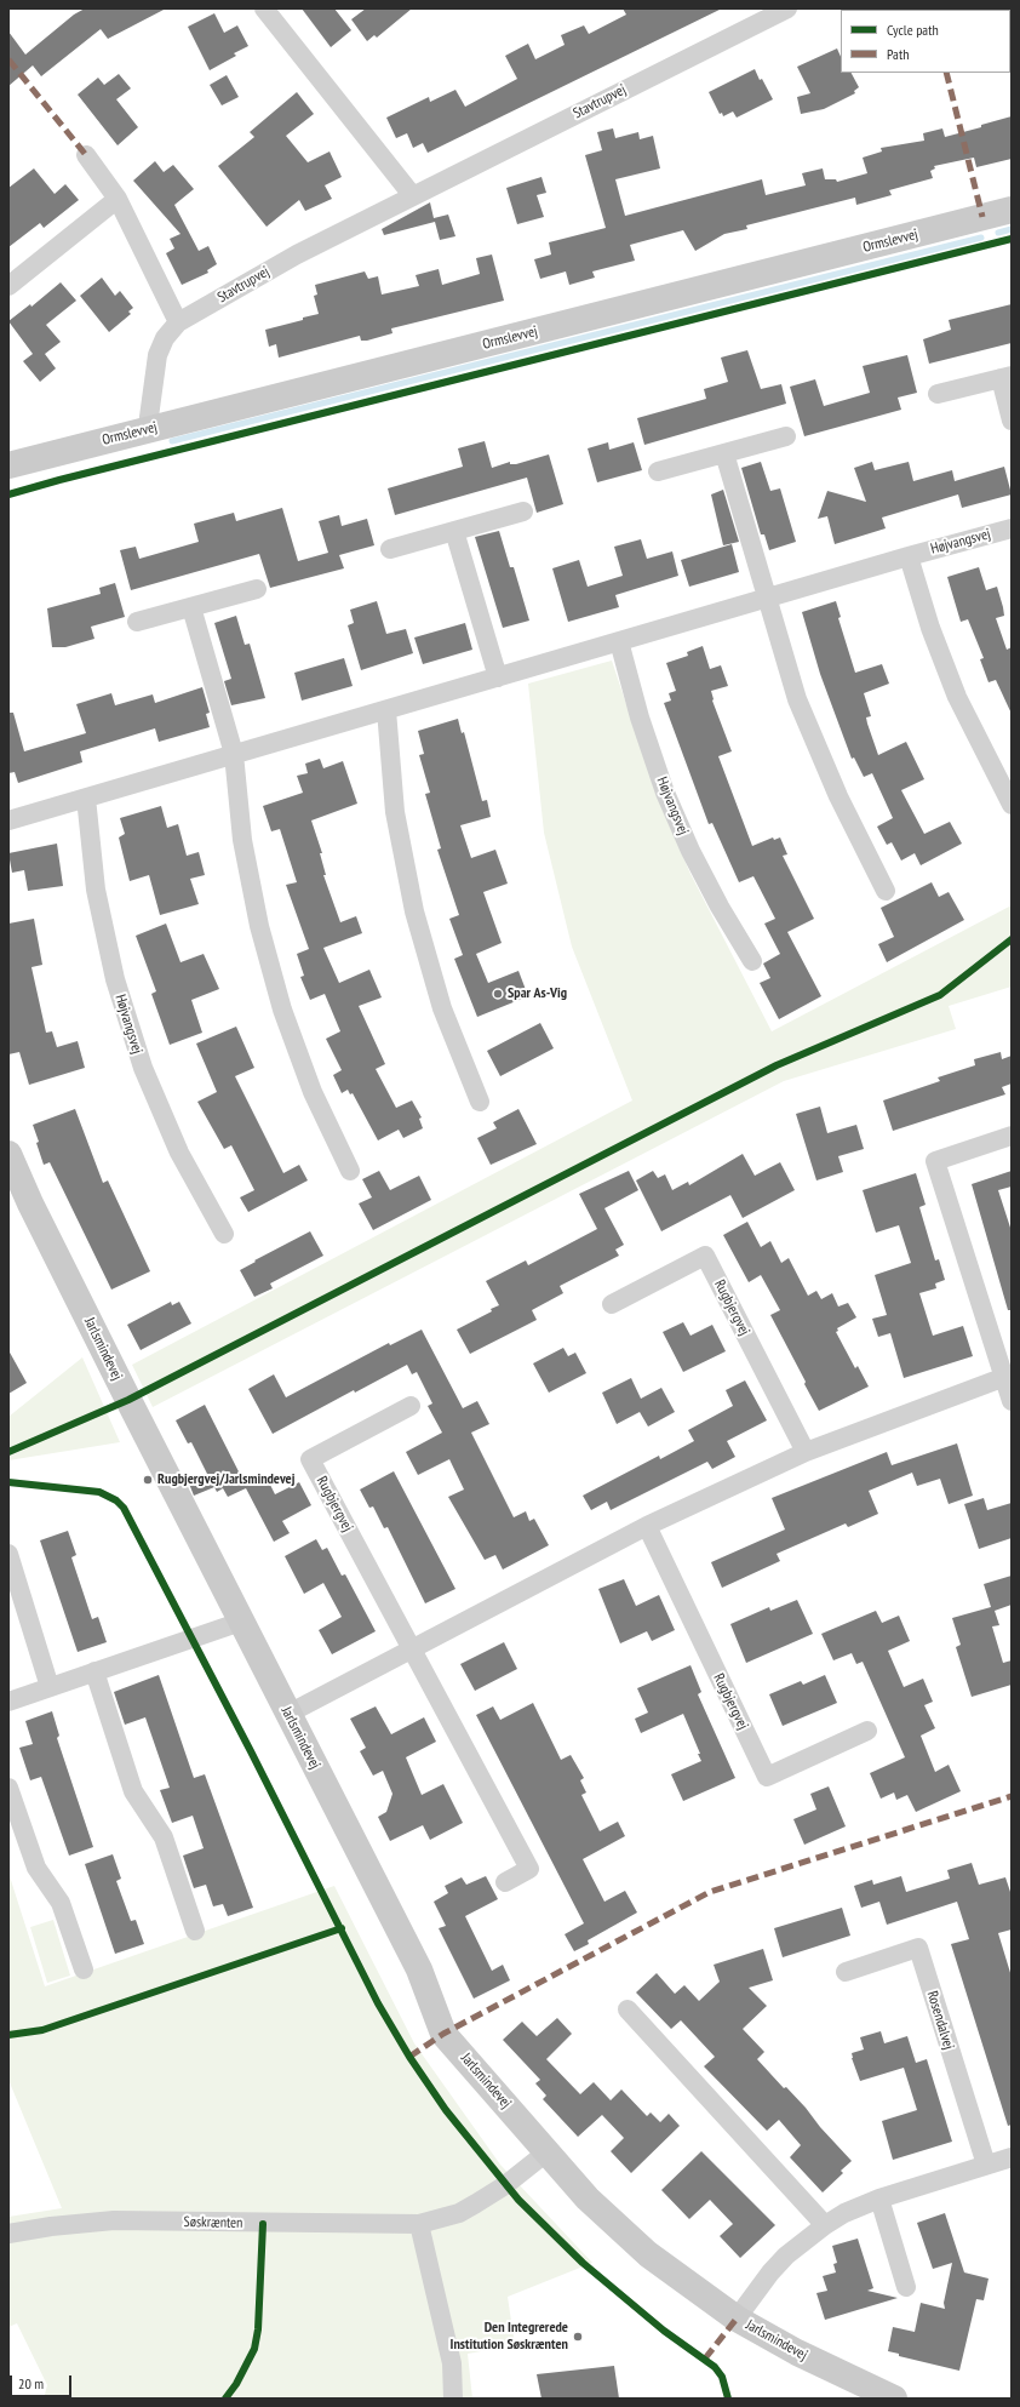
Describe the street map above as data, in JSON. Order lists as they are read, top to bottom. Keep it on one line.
{"streets":{"street":["Stavtrupvej","Ormslevvej","Højvangsvej","Rugbjergvej","Jarlsmindevej","Rosendalvej","Søskrænten"]},"crossings":[["Stavtrupvej","Ormslevvej"],["Jarlsmindevej","Søskrænten"]],"places":["Spar As-Vig","Rugbjergvej/Jarlsmindevej","Den Integrerede Institution Søskrænten"],"legend":["Cycle path","Path"],"scale_bar":"20 m"}
